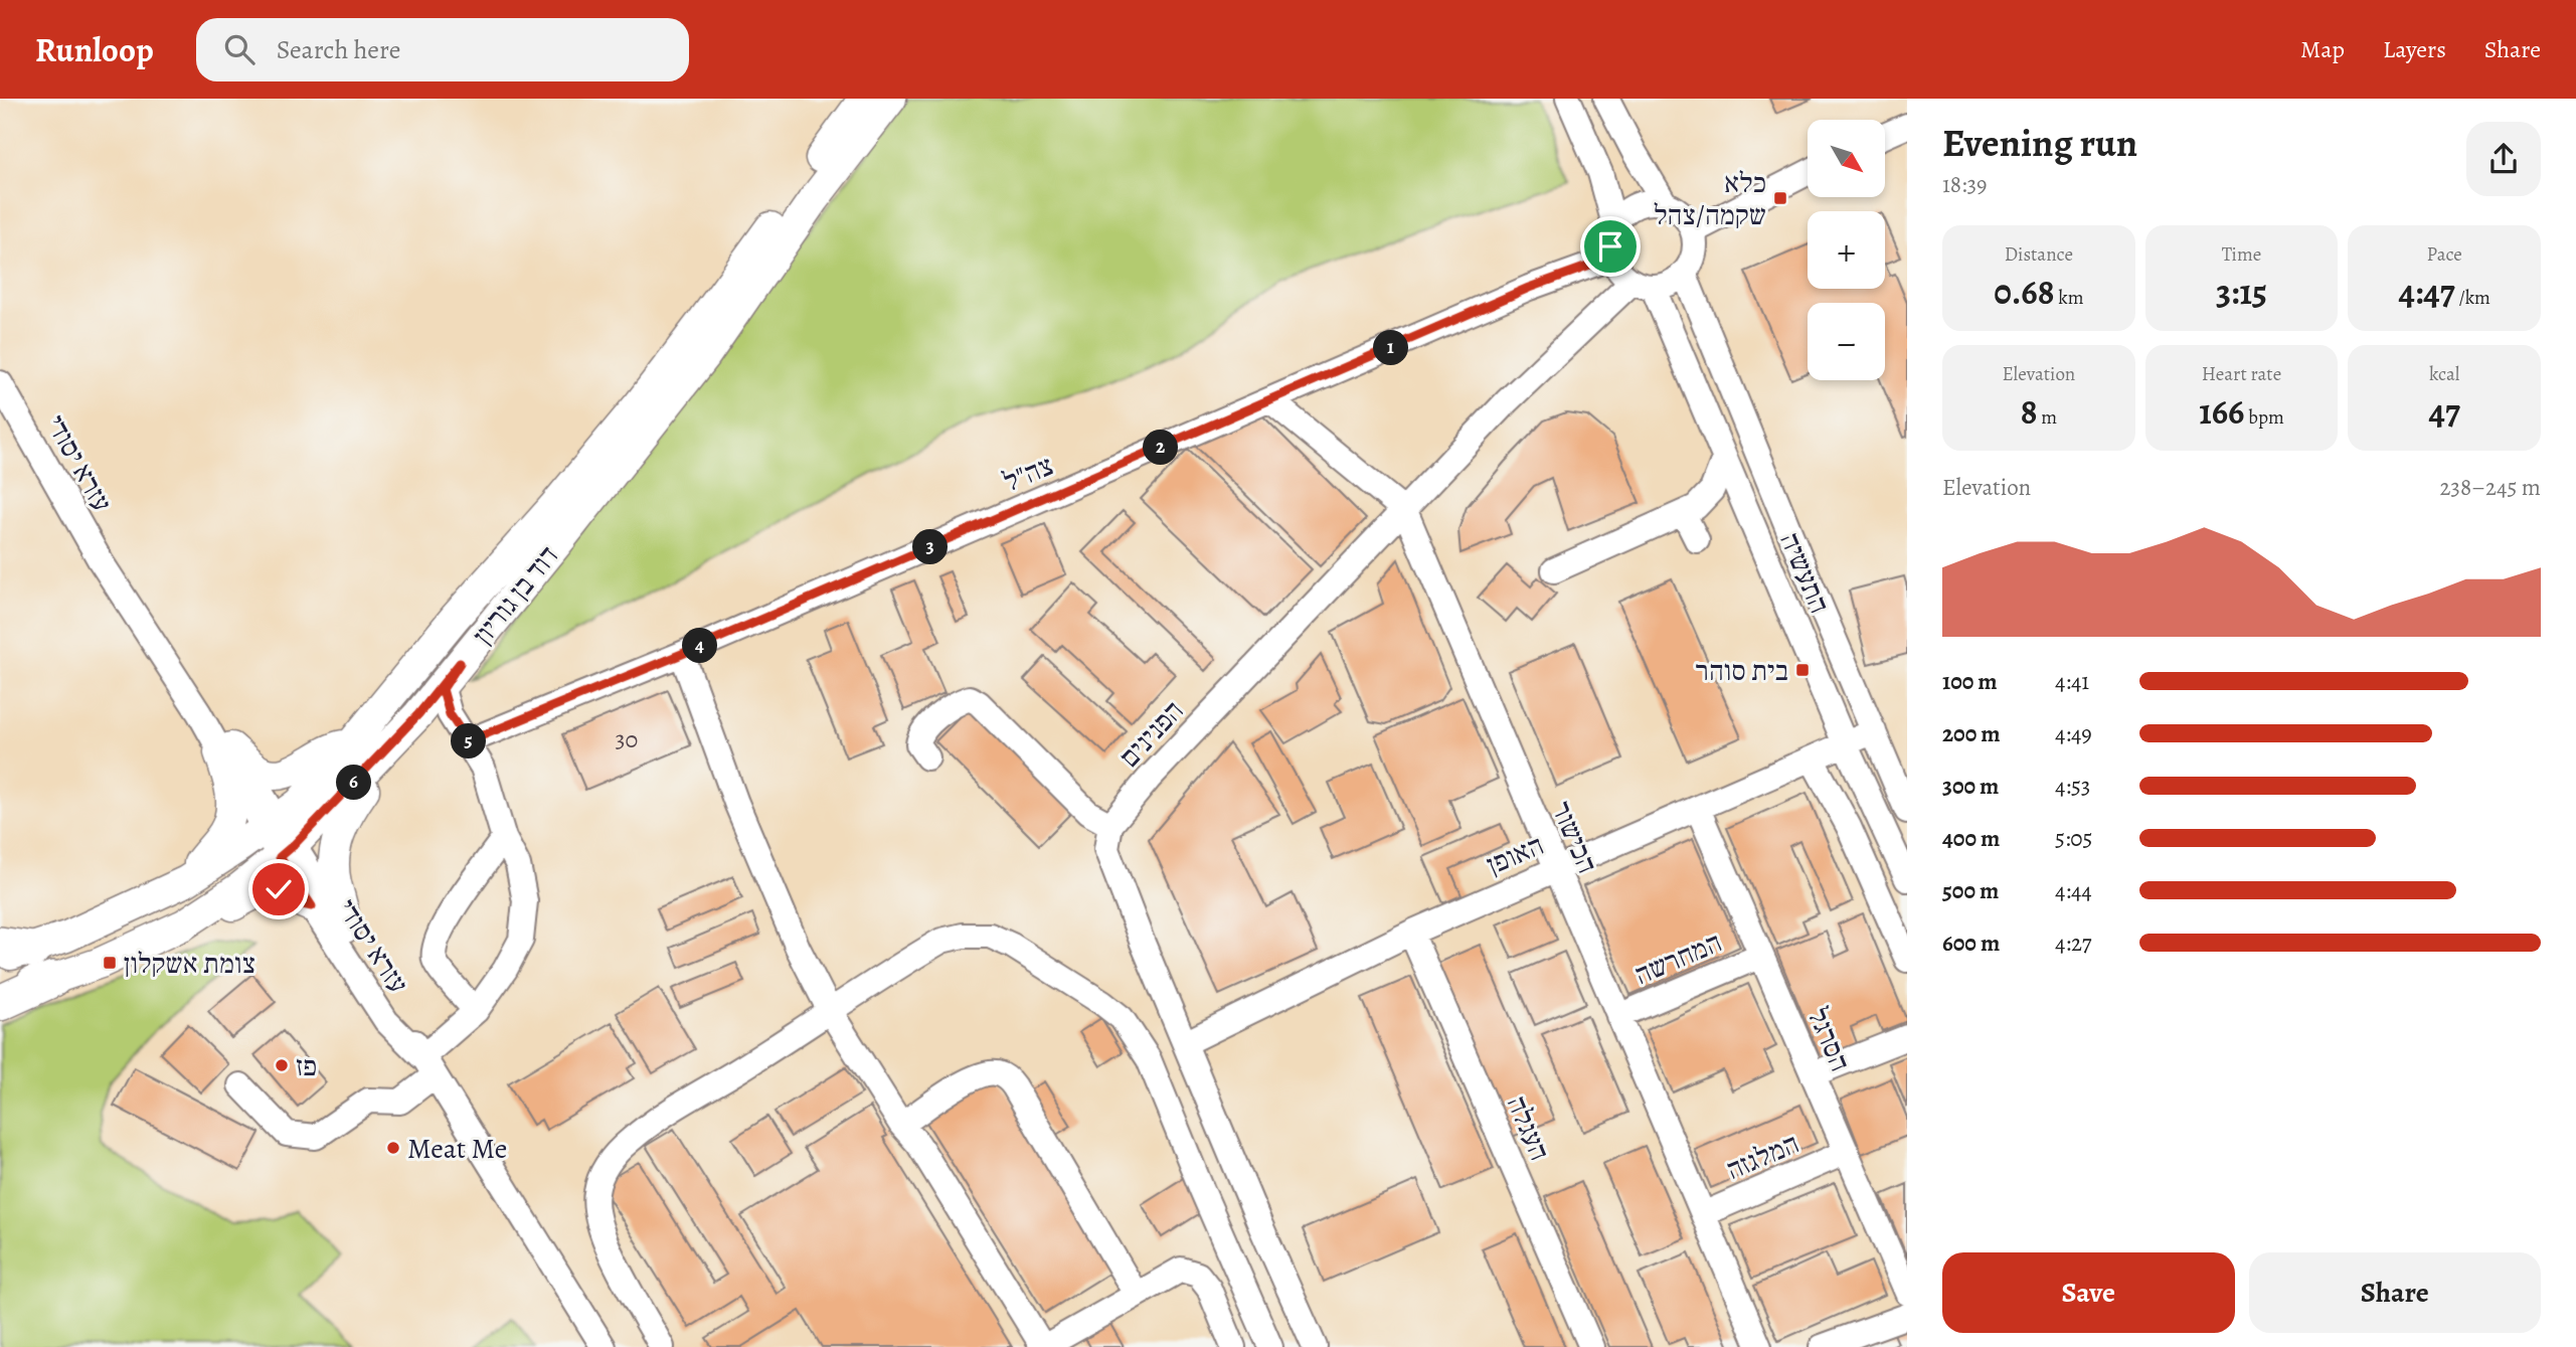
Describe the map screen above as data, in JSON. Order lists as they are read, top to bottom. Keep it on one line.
{"streets":{"main road":["דוד בן גוריון"],"street":["עזרא יסודי","צה\"ל","התעשיה","הפנינים","הכישור","האופן","המחרשה","הסרגל","העגלה","המלגזה"]},"crossings":[["עזרא יסודי","דוד בן גוריון"],["צה\"ל","התעשיה"],["צה\"ל","הפנינים"],["צה\"ל","הכישור"],["התעשיה","הפנינים"],["התעשיה","האופן"],["הפנינים","הכישור"],["הכישור","האופן"],["הכישור","המחרשה"],["הכישור","המלגזה"],["האופן","הסרגל"],["האופן","העגלה"],["המחרשה","הסרגל"],["הסרגל","המלגזה"]],"places":{"transit":["כלא שקמה/צהל","בית סוהר","צומת אשקלון"],"other":["פז","Meat Me"]},"house_numbers":["30"],"north":"bottom right","page":{"header":"Runloop","search":"Search here","nav":["Map","Layers","Share"],"heading":["Evening run","18:39"],"map_buttons":["+","−"],"stats":[["Distance","0.68 km"],["Time","3:15"],["Pace","4:47 /km"],["Elevation","8 m"],["Heart rate","166 bpm"],["kcal","47"]],"pins":["1","2","3","4","5","6"],"chart":["Elevation","238–245 m"],"list":[{"name":"100 m","note":"4:41"},{"name":"200 m","note":"4:49"},{"name":"300 m","note":"4:53"},{"name":"400 m","note":"5:05"},{"name":"500 m","note":"4:44"},{"name":"600 m","note":"4:27"}],"buttons":["Save","Share"]}}
